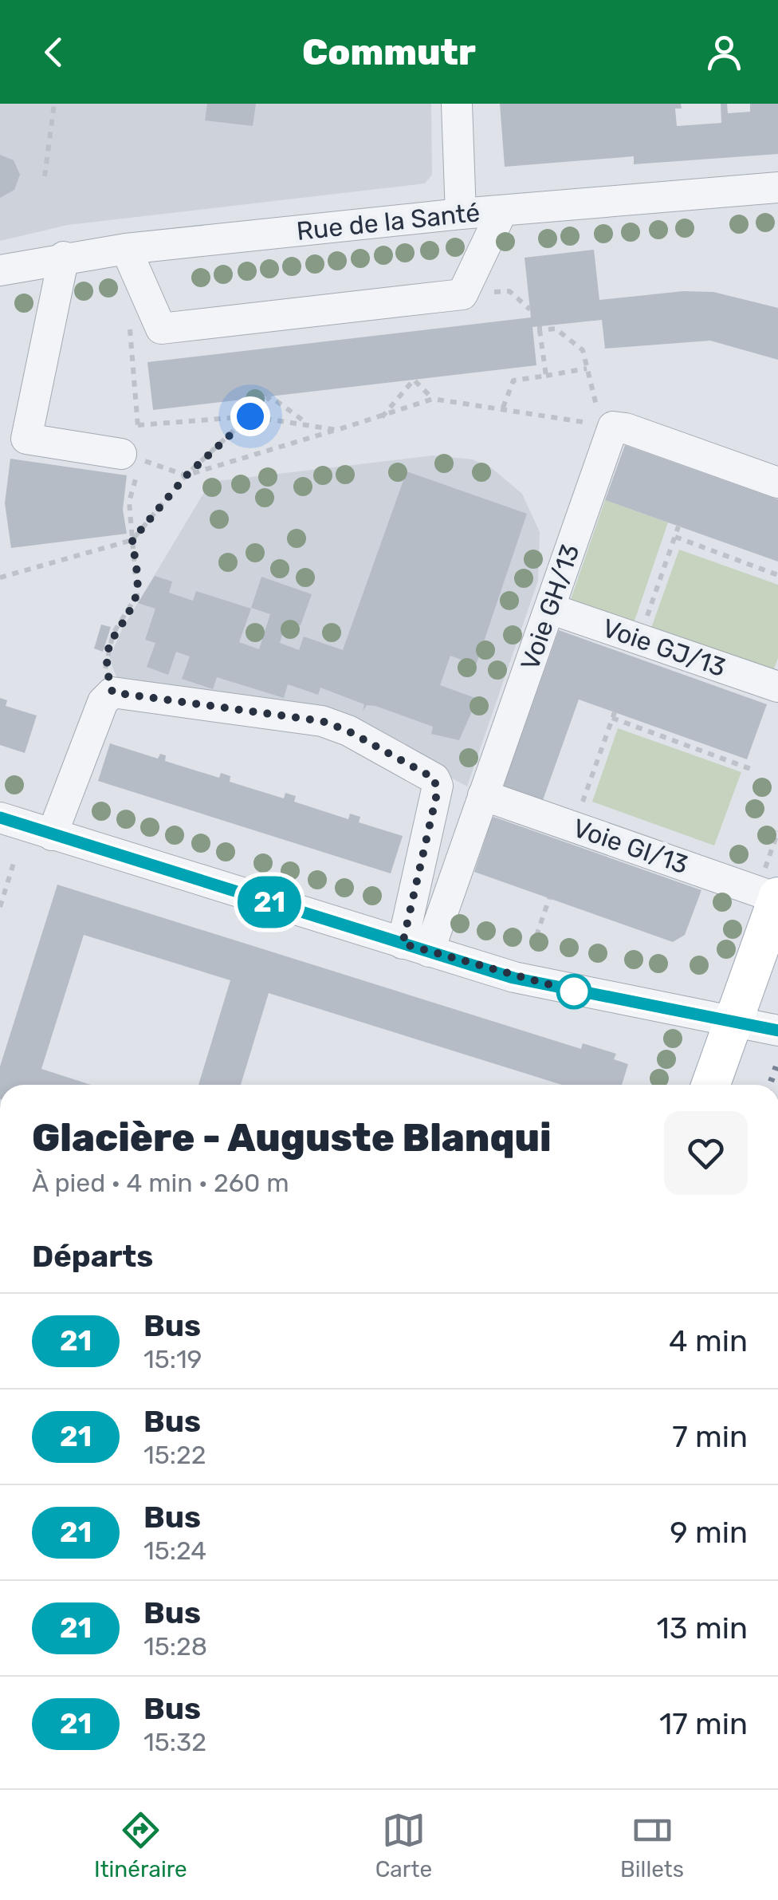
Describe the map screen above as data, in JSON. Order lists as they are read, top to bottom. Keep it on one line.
{"streets":{"street":["Rue de la Santé","Voie GH/13","Voie GJ/13","Voie GI/13"]},"crossings":[["Voie GH/13","Voie GJ/13"],["Voie GH/13","Voie GI/13"]],"lines":["bus line 21"],"page":{"header":"Commutr","on_map":"21","heading":[["Glacière - Auguste Blanqui","À pied · 4 min · 260 m"],"Départs"],"list":[{"mark":"21","name":"Bus","note":"15:19","value":"4 min"},{"mark":"21","name":"Bus","note":"15:22","value":"7 min"},{"mark":"21","name":"Bus","note":"15:24","value":"9 min"},{"mark":"21","name":"Bus","note":"15:28","value":"13 min"},{"mark":"21","name":"Bus","note":"15:32","value":"17 min"}],"tabs":["Itinéraire","Carte","Billets"]}}
